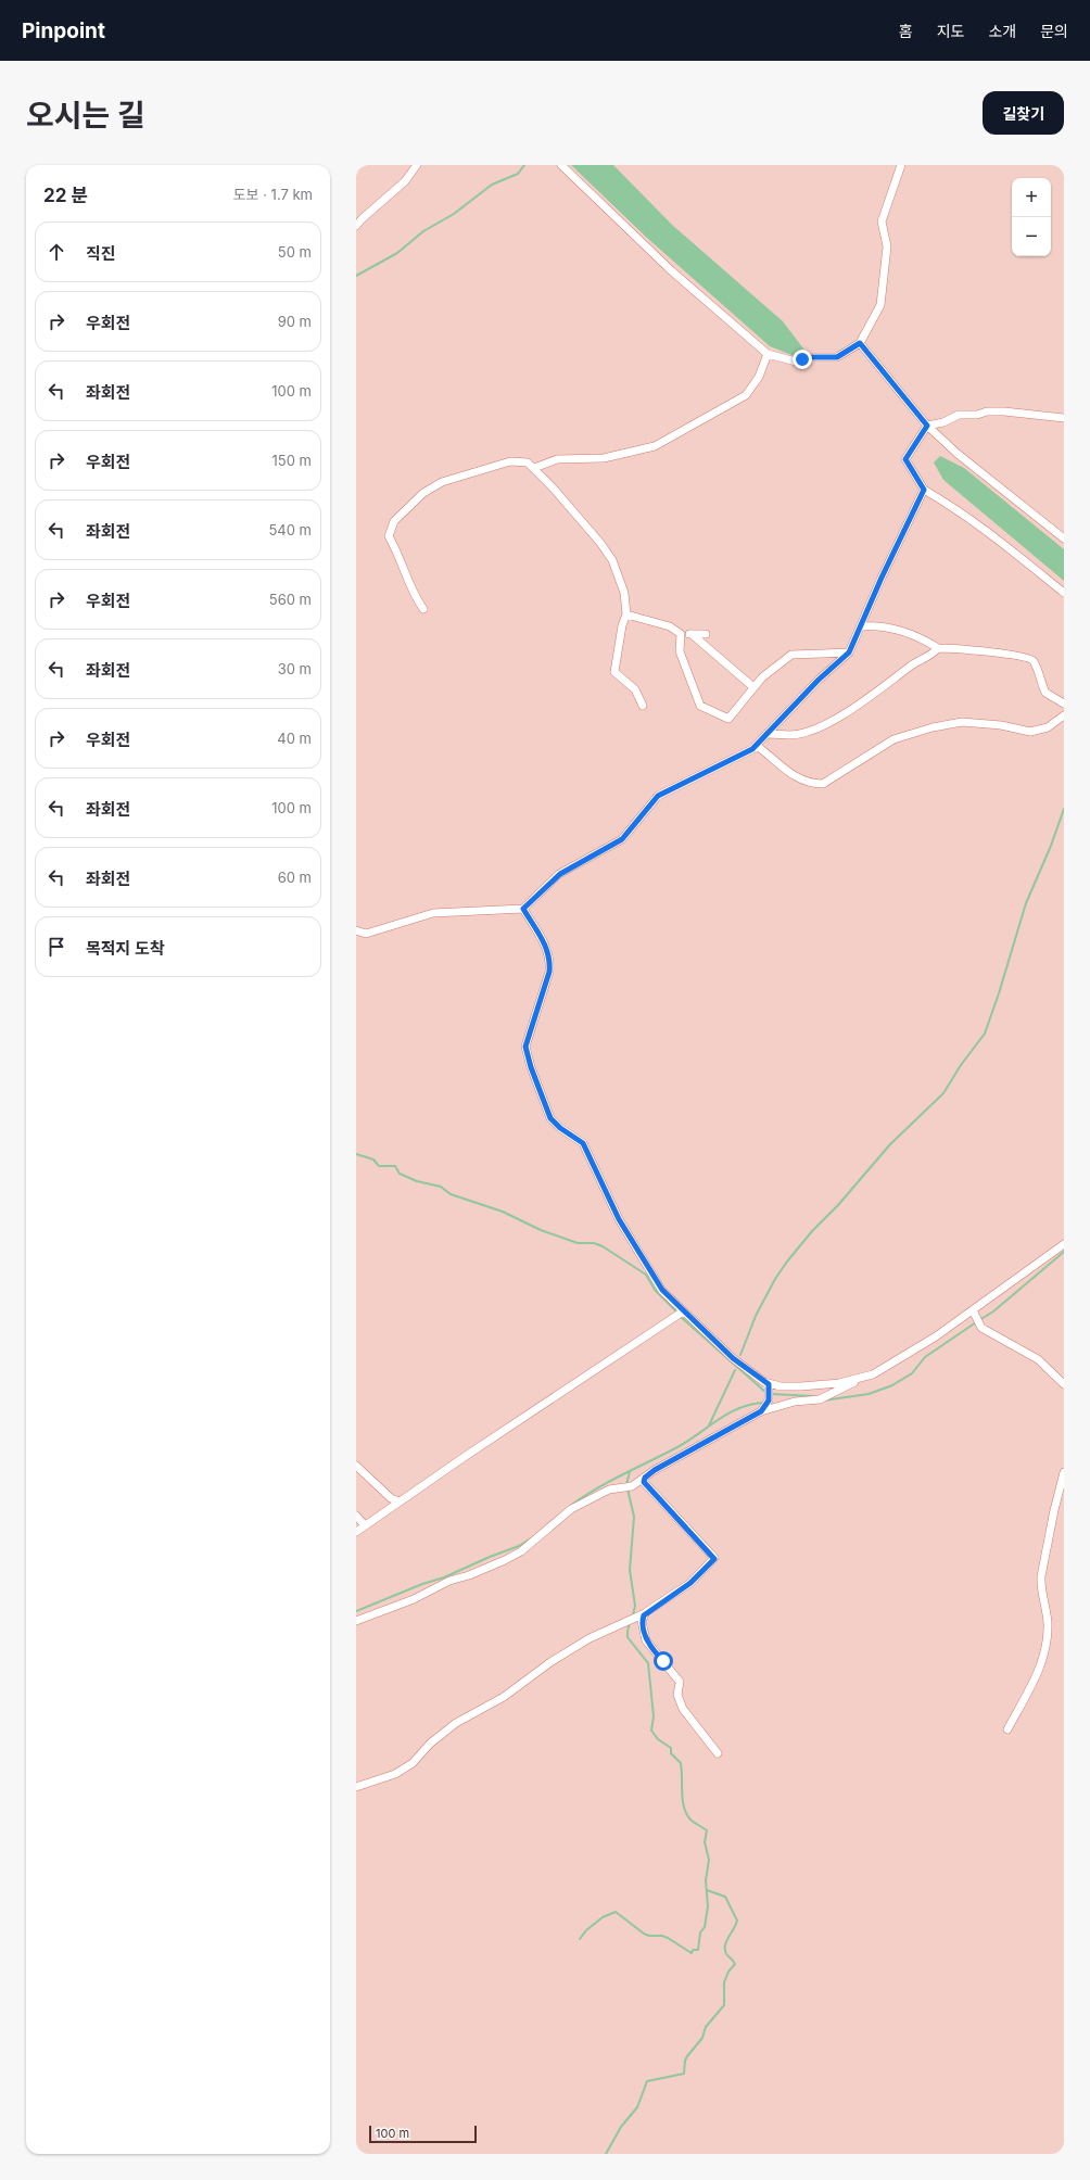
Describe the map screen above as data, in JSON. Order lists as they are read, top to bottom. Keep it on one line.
{"scale_bar":"100 m","page":{"header":"Pinpoint","nav":["홈","지도","소개","문의"],"title":"오시는 길","buttons":"길찾기","heading":["22 분","도보 · 1.7 km"],"map_buttons":["+","−"],"list":[["직진","50 m"],["우회전","90 m"],["좌회전","100 m"],["우회전","150 m"],["좌회전","540 m"],["우회전","560 m"],["좌회전","30 m"],["우회전","40 m"],["좌회전","100 m"],["좌회전","60 m"],"목적지 도착"],"scale":"100 m"}}
